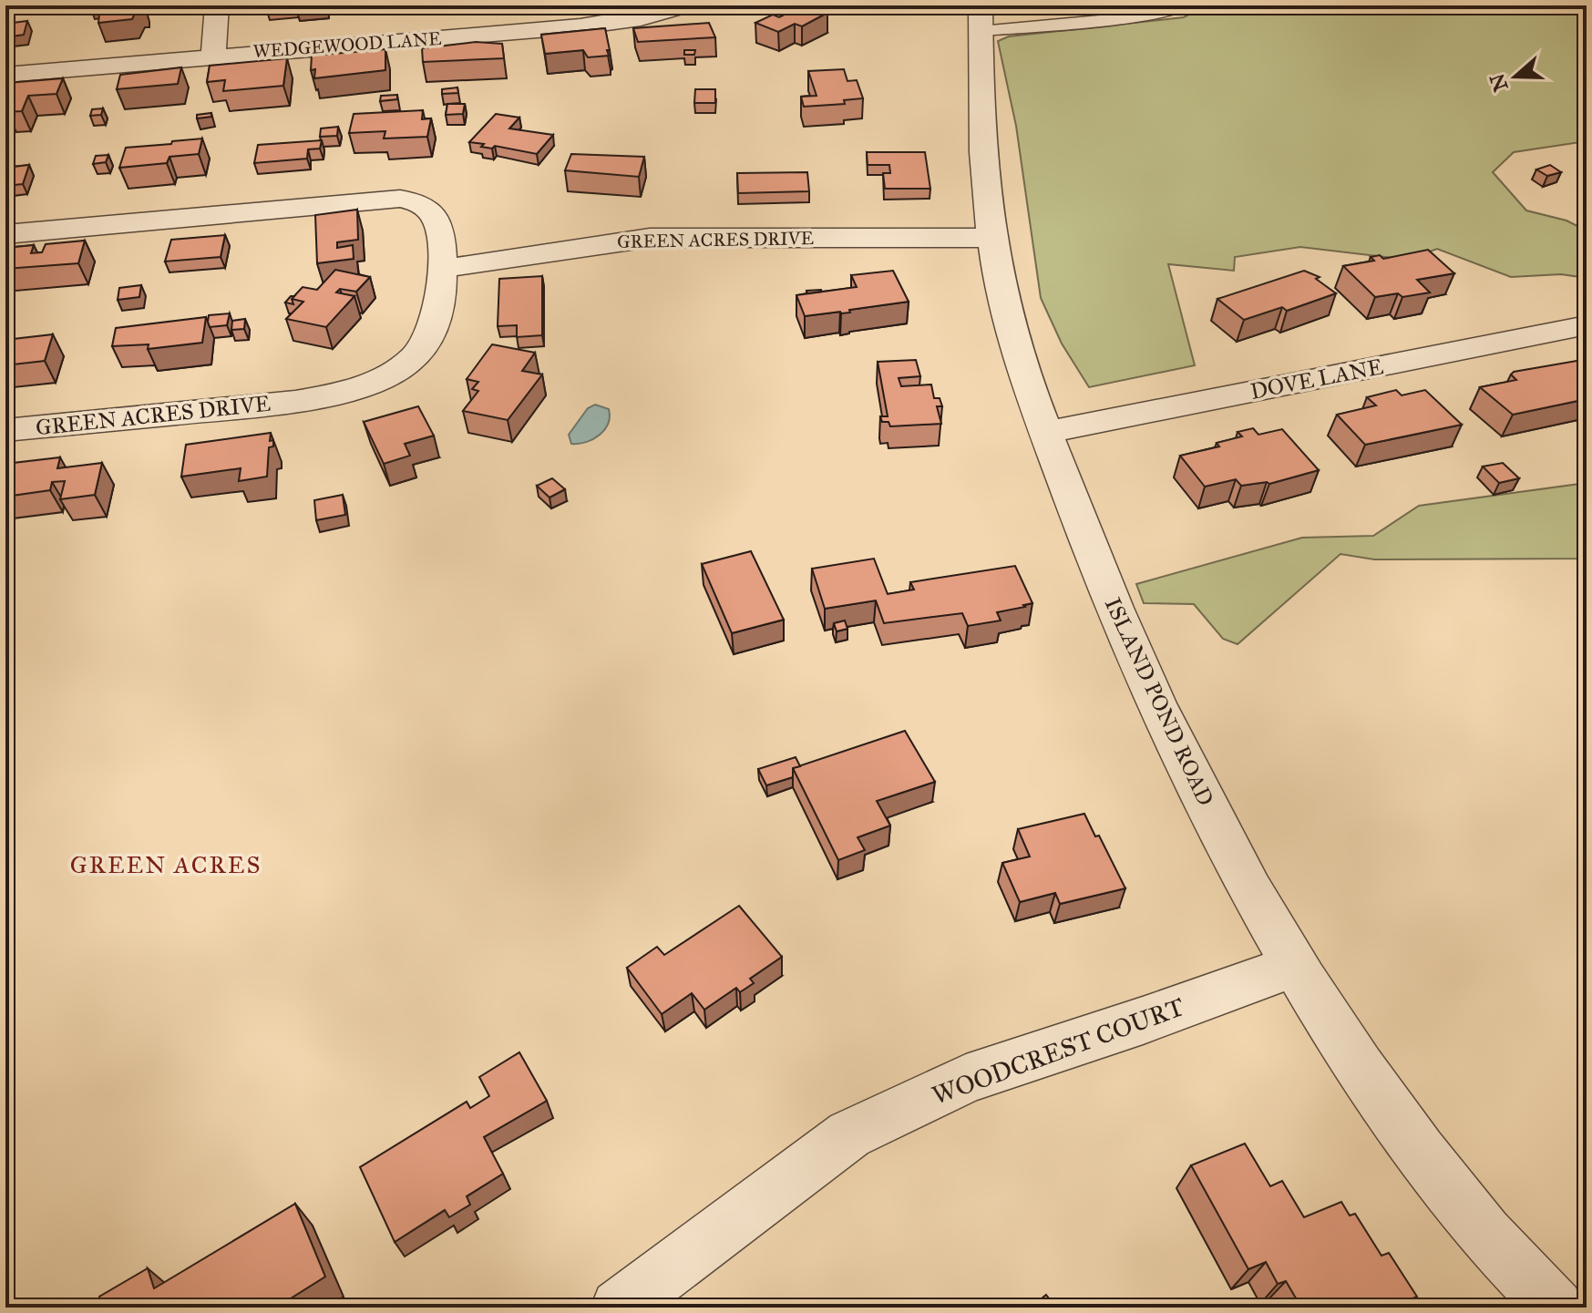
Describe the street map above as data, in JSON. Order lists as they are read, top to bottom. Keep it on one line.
{"streets":{"street":["WEDGEWOOD LANE","GREEN ACRES DRIVE","DOVE LANE","ISLAND POND ROAD","WOODCREST COURT"]},"crossings":[["GREEN ACRES DRIVE","ISLAND POND ROAD"],["DOVE LANE","ISLAND POND ROAD"],["ISLAND POND ROAD","WOODCREST COURT"]],"districts":["GREEN ACRES"],"north":"left"}
